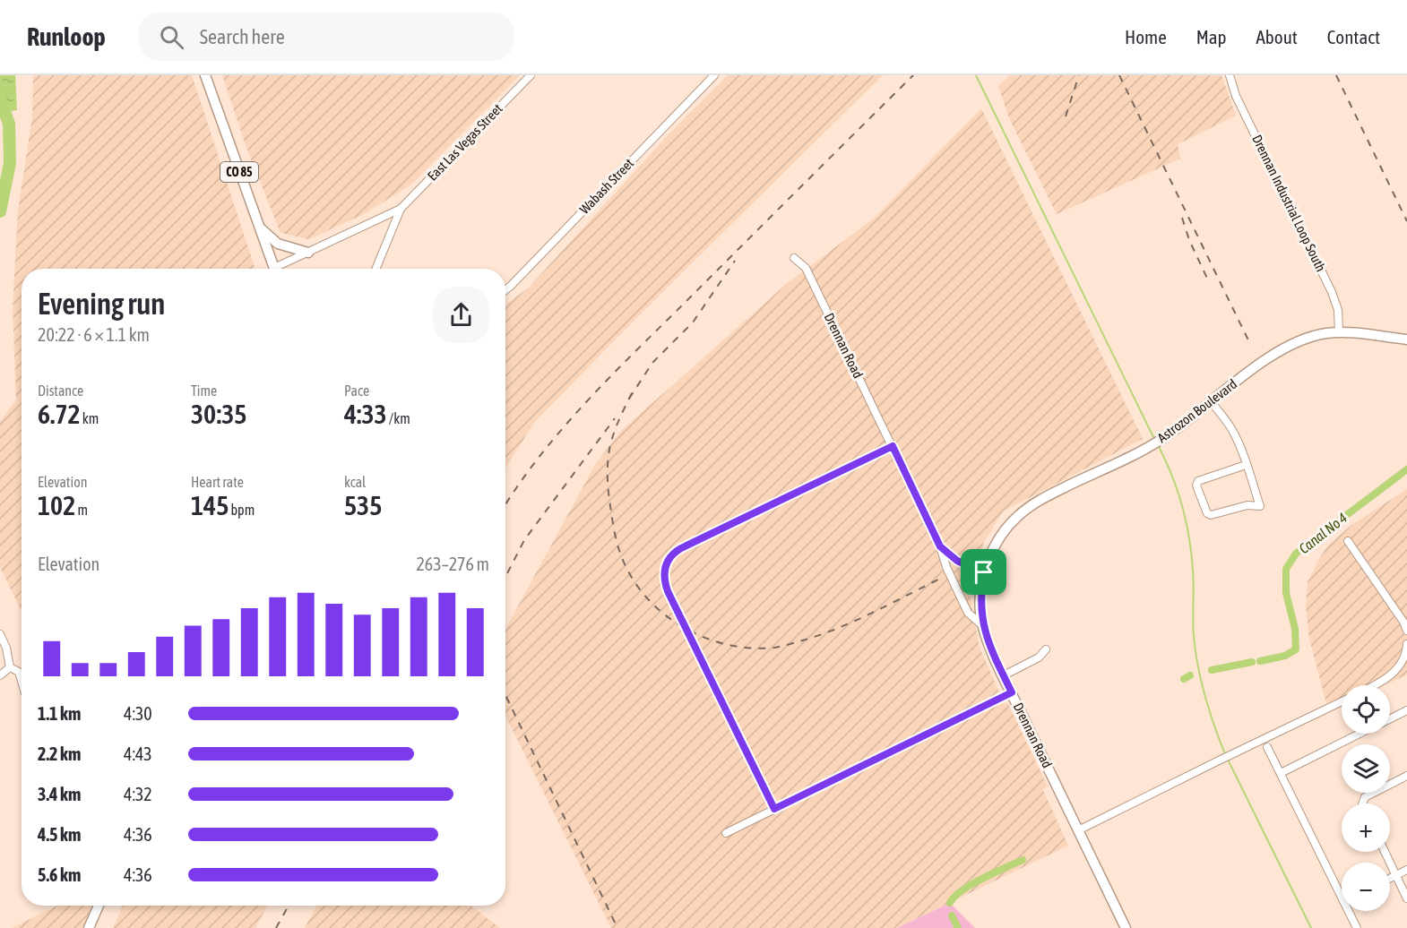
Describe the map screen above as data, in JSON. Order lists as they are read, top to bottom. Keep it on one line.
{"streets":{"main road":["CO 85","Drennan Road","Astrozon Boulevard"],"street":["East Las Vegas Street","Wabash Street","Drennan Industrial Loop South"]},"crossings":[["Drennan Industrial Loop South","Astrozon Boulevard"],["Drennan Road","Astrozon Boulevard"]],"water":["Canal No 4"],"page":{"header":"Runloop","search":"Search here","nav":["Home","Map","About","Contact"],"heading":["Evening run","20:22 · 6 × 1.1 km"],"stats":[["Distance","6.72 km"],["Time","30:35"],["Pace","4:33 /km"],["Elevation","102 m"],["Heart rate","145 bpm"],["kcal","535"]],"chart":["Elevation","263–276 m"],"map_buttons":["+","−"],"list":[{"name":"1.1 km","note":"4:30"},{"name":"2.2 km","note":"4:43"},{"name":"3.4 km","note":"4:32"},{"name":"4.5 km","note":"4:36"},{"name":"5.6 km","note":"4:36"}]}}
